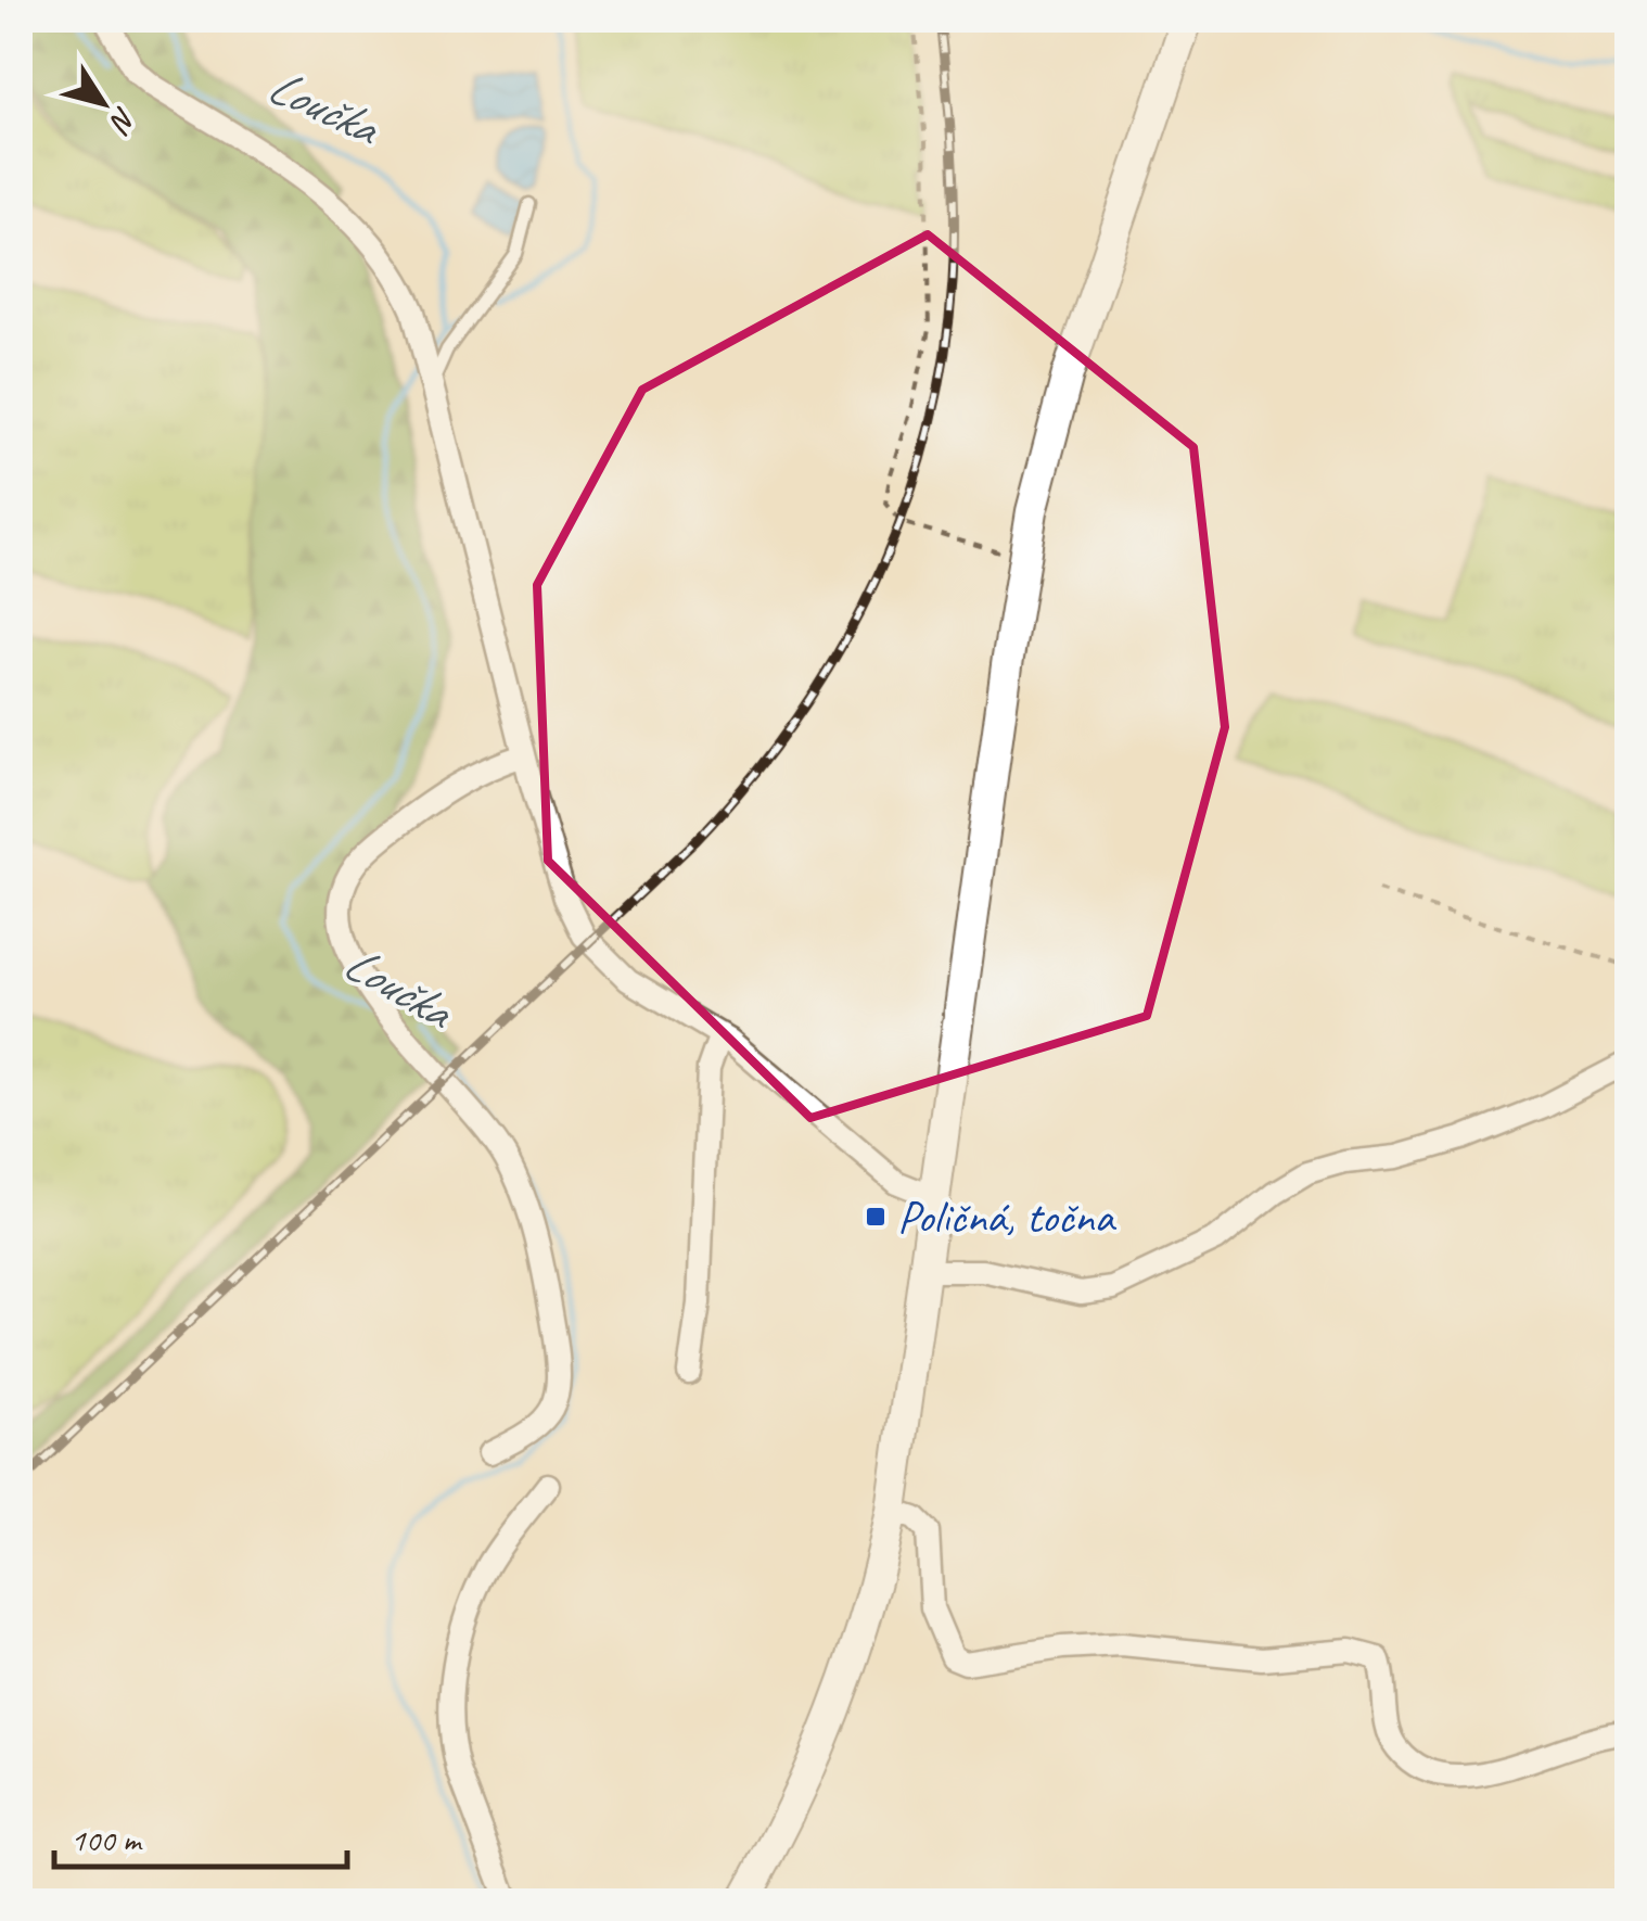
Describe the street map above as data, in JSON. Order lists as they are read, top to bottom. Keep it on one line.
{"water":["Loučka"],"places":{"transit":["Poličná, točna"]},"scale_bar":"100 m","north":"bottom right"}
